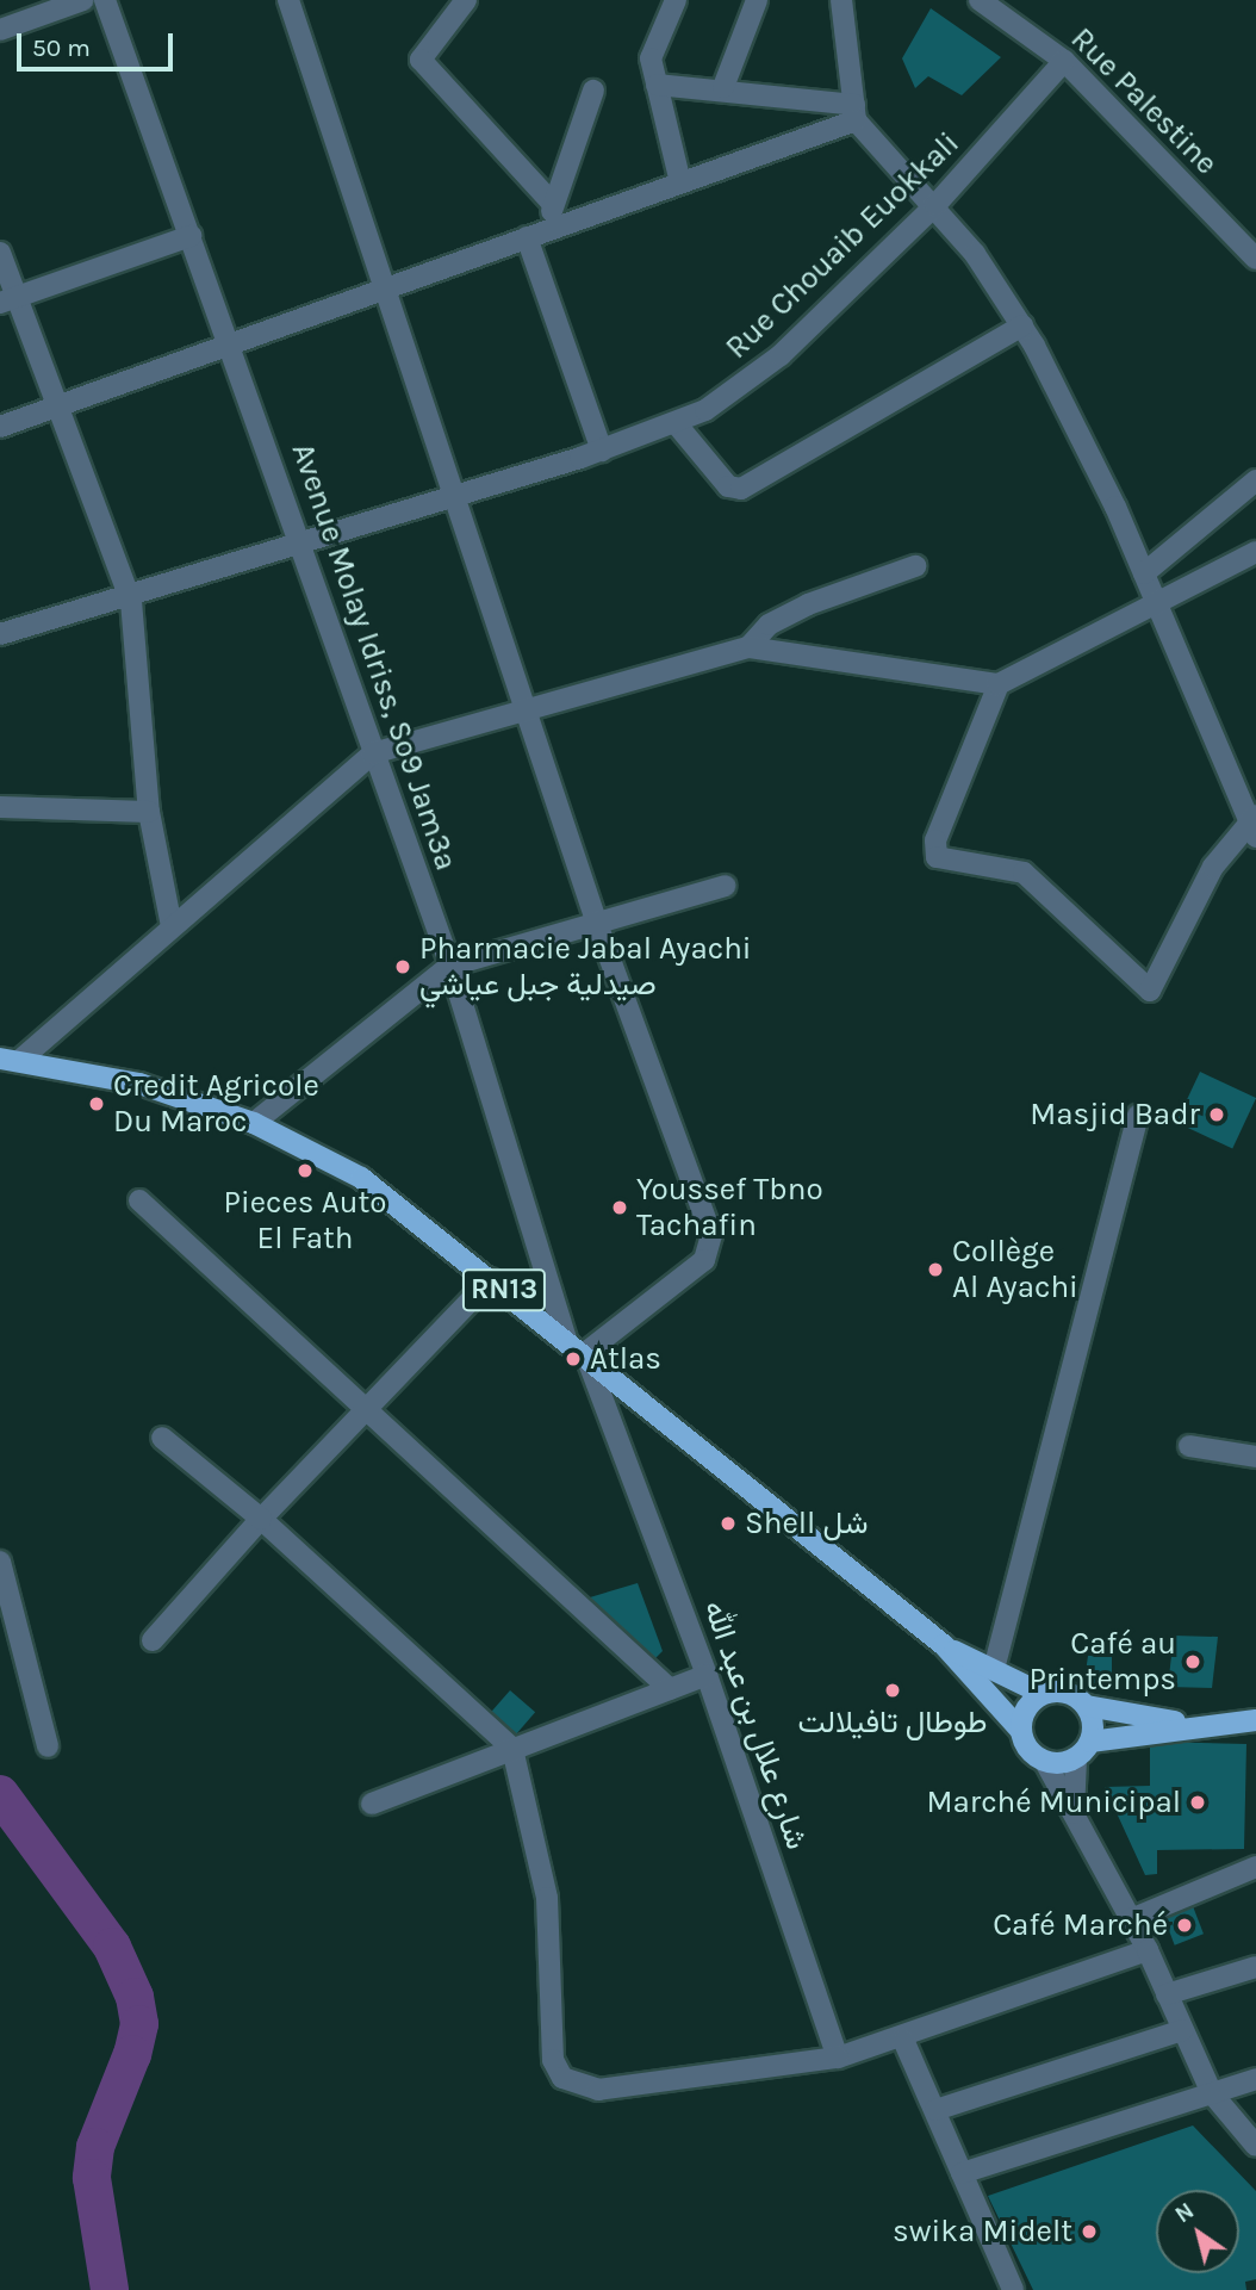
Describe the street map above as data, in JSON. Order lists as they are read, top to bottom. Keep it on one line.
{"streets":{"main road":["RN13"],"street":["Rue Palestine","Rue Chouaib Euokkali","Avenue Molay Idriss, So9 Jam3a","شارع علال بن عبد الله"]},"crossings":[["Rue Palestine","Rue Chouaib Euokkali"],["Rue Chouaib Euokkali","Avenue Molay Idriss, So9 Jam3a"],["Avenue Molay Idriss, So9 Jam3a","RN13"],["RN13","شارع علال بن عبد الله"]],"places":["Pharmacie Jabal Ayachi صيدلية جبل عياشي","Credit Agricole Du Maroc","Masjid Badr","Pieces Auto El Fath","Youssef Tbno Tachafin","Collège Al Ayachi","Atlas","Shell شل","Café au Printemps","طوطال تافيلالت","Marché Municipal","Café Marché","swika Midelt"],"scale_bar":"50 m","north":"top left"}
